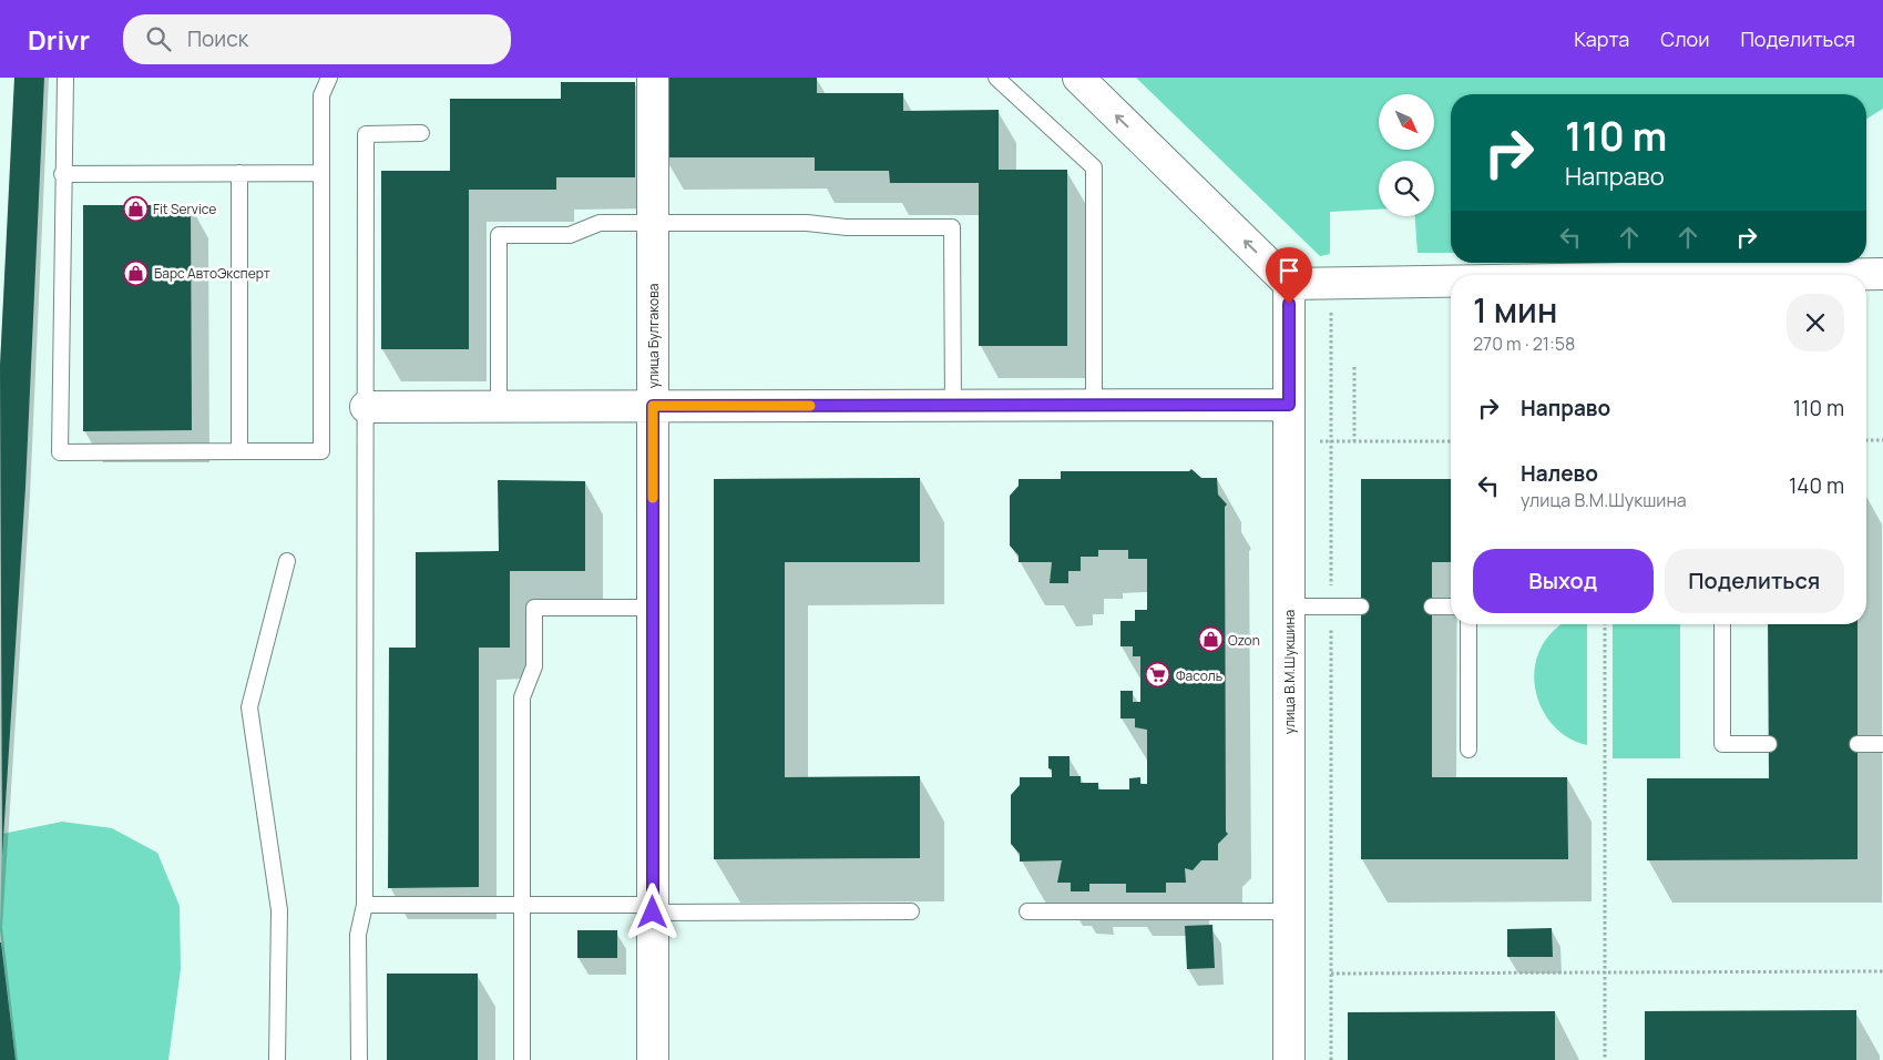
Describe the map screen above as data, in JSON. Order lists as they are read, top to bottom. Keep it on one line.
{"streets":{"street":["улица Булгакова","улица В.М.Шукшина"]},"places":{"shop":["Fit Service","Барс АвтоЭксперт","Ozon"],"supermarket":["Фасоль"]},"north":"bottom right","page":{"header":"Drivr","search":"Поиск","nav":["Карта","Слои","Поделиться"],"turn":["110 m","Направо"],"heading":["1 мин","270 m · 21:58"],"list":[{"name":"Направо","value":"110 m"},{"name":"Налево","note":"улица В.М.Шукшина","value":"140 m"}],"buttons":["Выход","Поделиться"]}}
